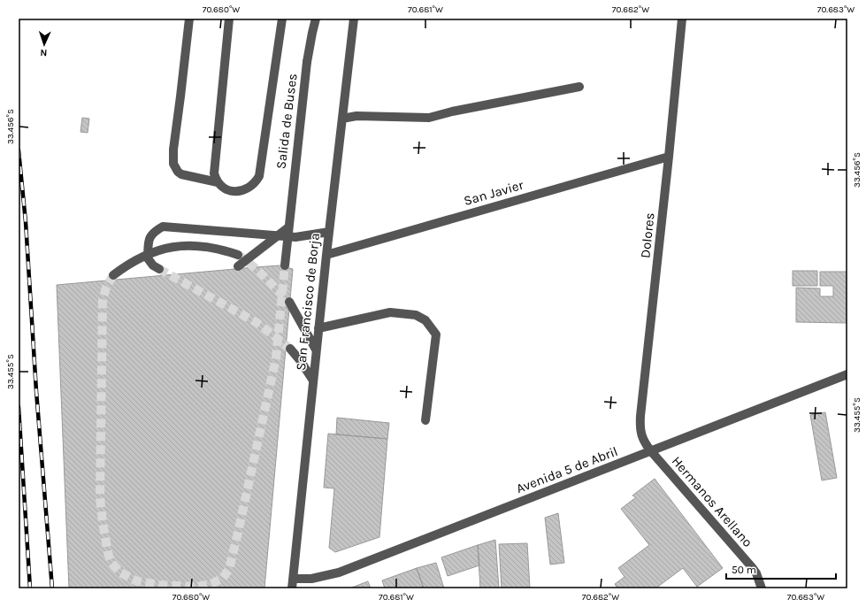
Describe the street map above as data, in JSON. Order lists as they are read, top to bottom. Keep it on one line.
{"streets":{"street":["Salida de Buses","San Javier","Dolores","San Francisco de Borja","Avenida 5 de Abril","Hermanos Arellano"]},"crossings":[["San Javier","Dolores"],["San Javier","San Francisco de Borja"],["Dolores","Avenida 5 de Abril"],["Dolores","Hermanos Arellano"],["San Francisco de Borja","Avenida 5 de Abril"],["Avenida 5 de Abril","Hermanos Arellano"]],"scale_bar":"50 m","north":"bottom","coordinates":["70.680°W","70.681°W","70.682°W","70.683°W","33.456°S","33.455°S"]}
